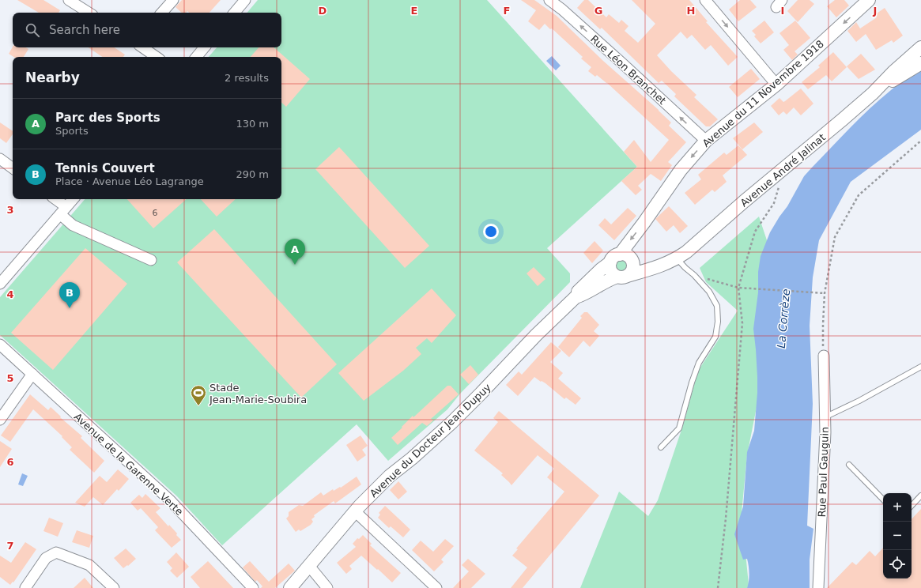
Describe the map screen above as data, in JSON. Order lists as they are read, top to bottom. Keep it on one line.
{"streets":{"street":["Rue Léon Branchet","Avenue du 11 Novembre 1918","Avenue André Jalinat","Avenue du Docteur Jean Dupuy","Avenue de la Garenne Verte","Rue Paul Gauguin"]},"crossings":[["Rue Léon Branchet","Avenue du 11 Novembre 1918"],["Avenue du 11 Novembre 1918","Avenue André Jalinat"],["Avenue du 11 Novembre 1918","Avenue du Docteur Jean Dupuy"],["Avenue André Jalinat","Avenue du Docteur Jean Dupuy"]],"one_way":["Rue Léon Branchet","Avenue du 11 Novembre 1918"],"water":["La Corrèze"],"places":{"sports":["Stade Jean-Marie-Soubira"]},"house_numbers":["6"],"page":{"search":"Search here","heading":["Nearby","2 results"],"list":[{"mark":"A","name":"Parc des Sports","note":"Sports","value":"130 m"},{"mark":"B","name":"Tennis Couvert","note":"Place · Avenue Léo Lagrange","value":"290 m"}],"pins":["A","B"],"map_buttons":["+","−"]},"grid":{"columns":["D","E","F","G","H","I","J"],"rows":["3","4","5","6","7"]}}
